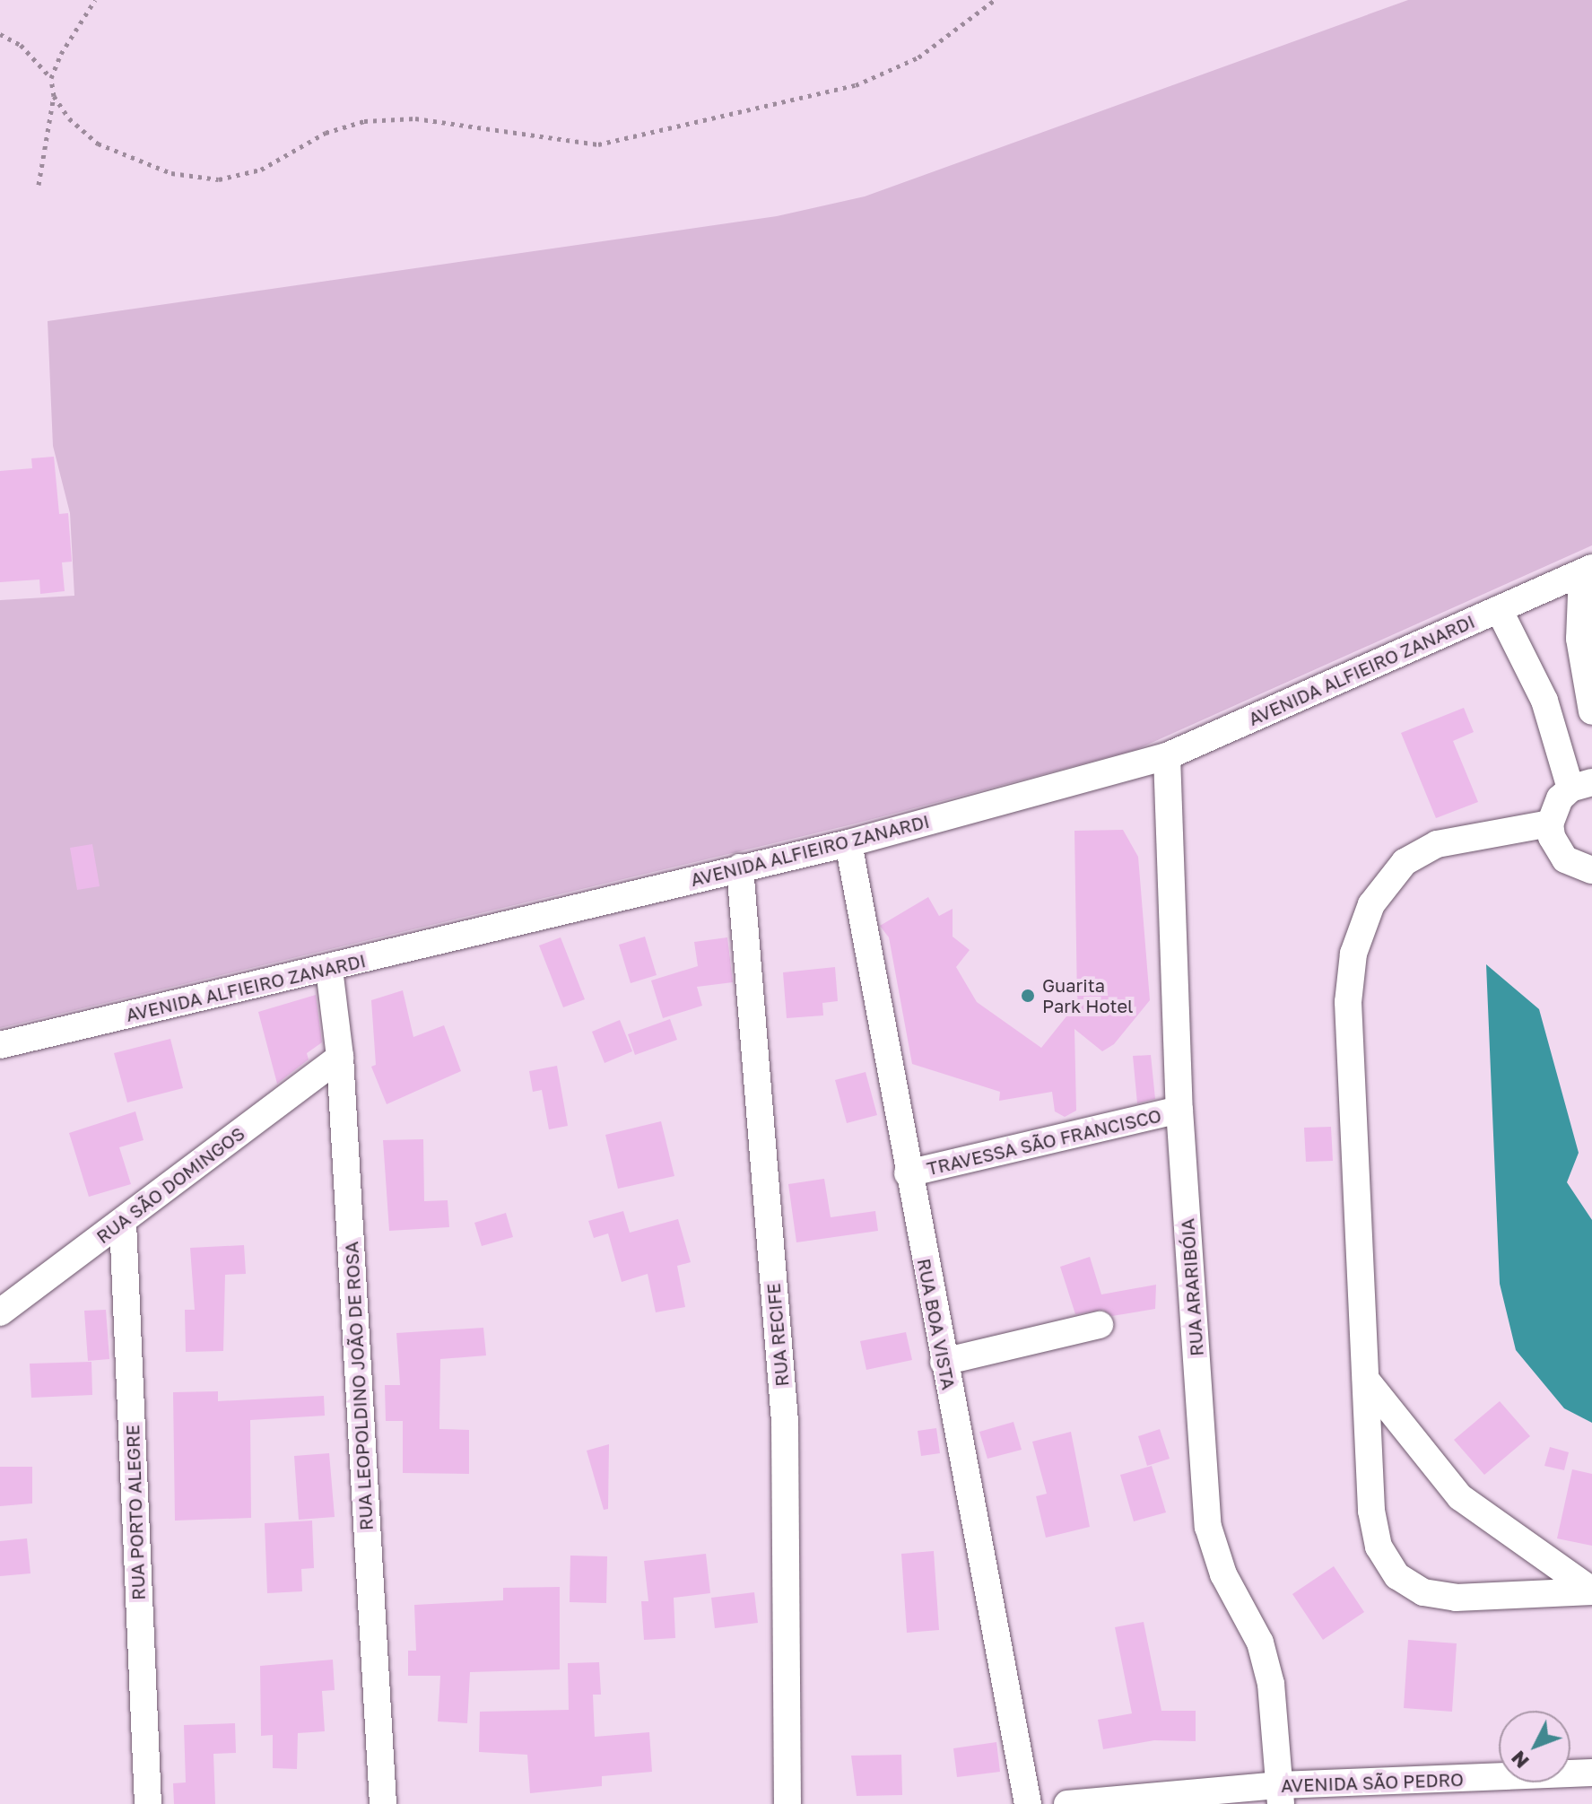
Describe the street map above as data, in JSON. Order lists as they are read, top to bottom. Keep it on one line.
{"streets":{"street":["AVENIDA ALFIEIRO ZANARDI","TRAVESSA SÃO FRANCISCO","RUA SÃO DOMINGOS","RUA ARARIBÓIA","RUA BOA VISTA","RUA RECIFE","RUA LEOPOLDINO JOÃO DE ROSA","RUA PORTO ALEGRE","AVENIDA SÃO PEDRO"]},"crossings":[["AVENIDA ALFIEIRO ZANARDI","RUA ARARIBÓIA"],["AVENIDA ALFIEIRO ZANARDI","RUA BOA VISTA"],["AVENIDA ALFIEIRO ZANARDI","RUA RECIFE"],["AVENIDA ALFIEIRO ZANARDI","RUA LEOPOLDINO JOÃO DE ROSA"],["TRAVESSA SÃO FRANCISCO","RUA ARARIBÓIA"],["TRAVESSA SÃO FRANCISCO","RUA BOA VISTA"],["RUA SÃO DOMINGOS","RUA LEOPOLDINO JOÃO DE ROSA"],["RUA SÃO DOMINGOS","RUA PORTO ALEGRE"],["RUA ARARIBÓIA","AVENIDA SÃO PEDRO"]],"places":["Guarita Park Hotel"],"north":"bottom left"}
